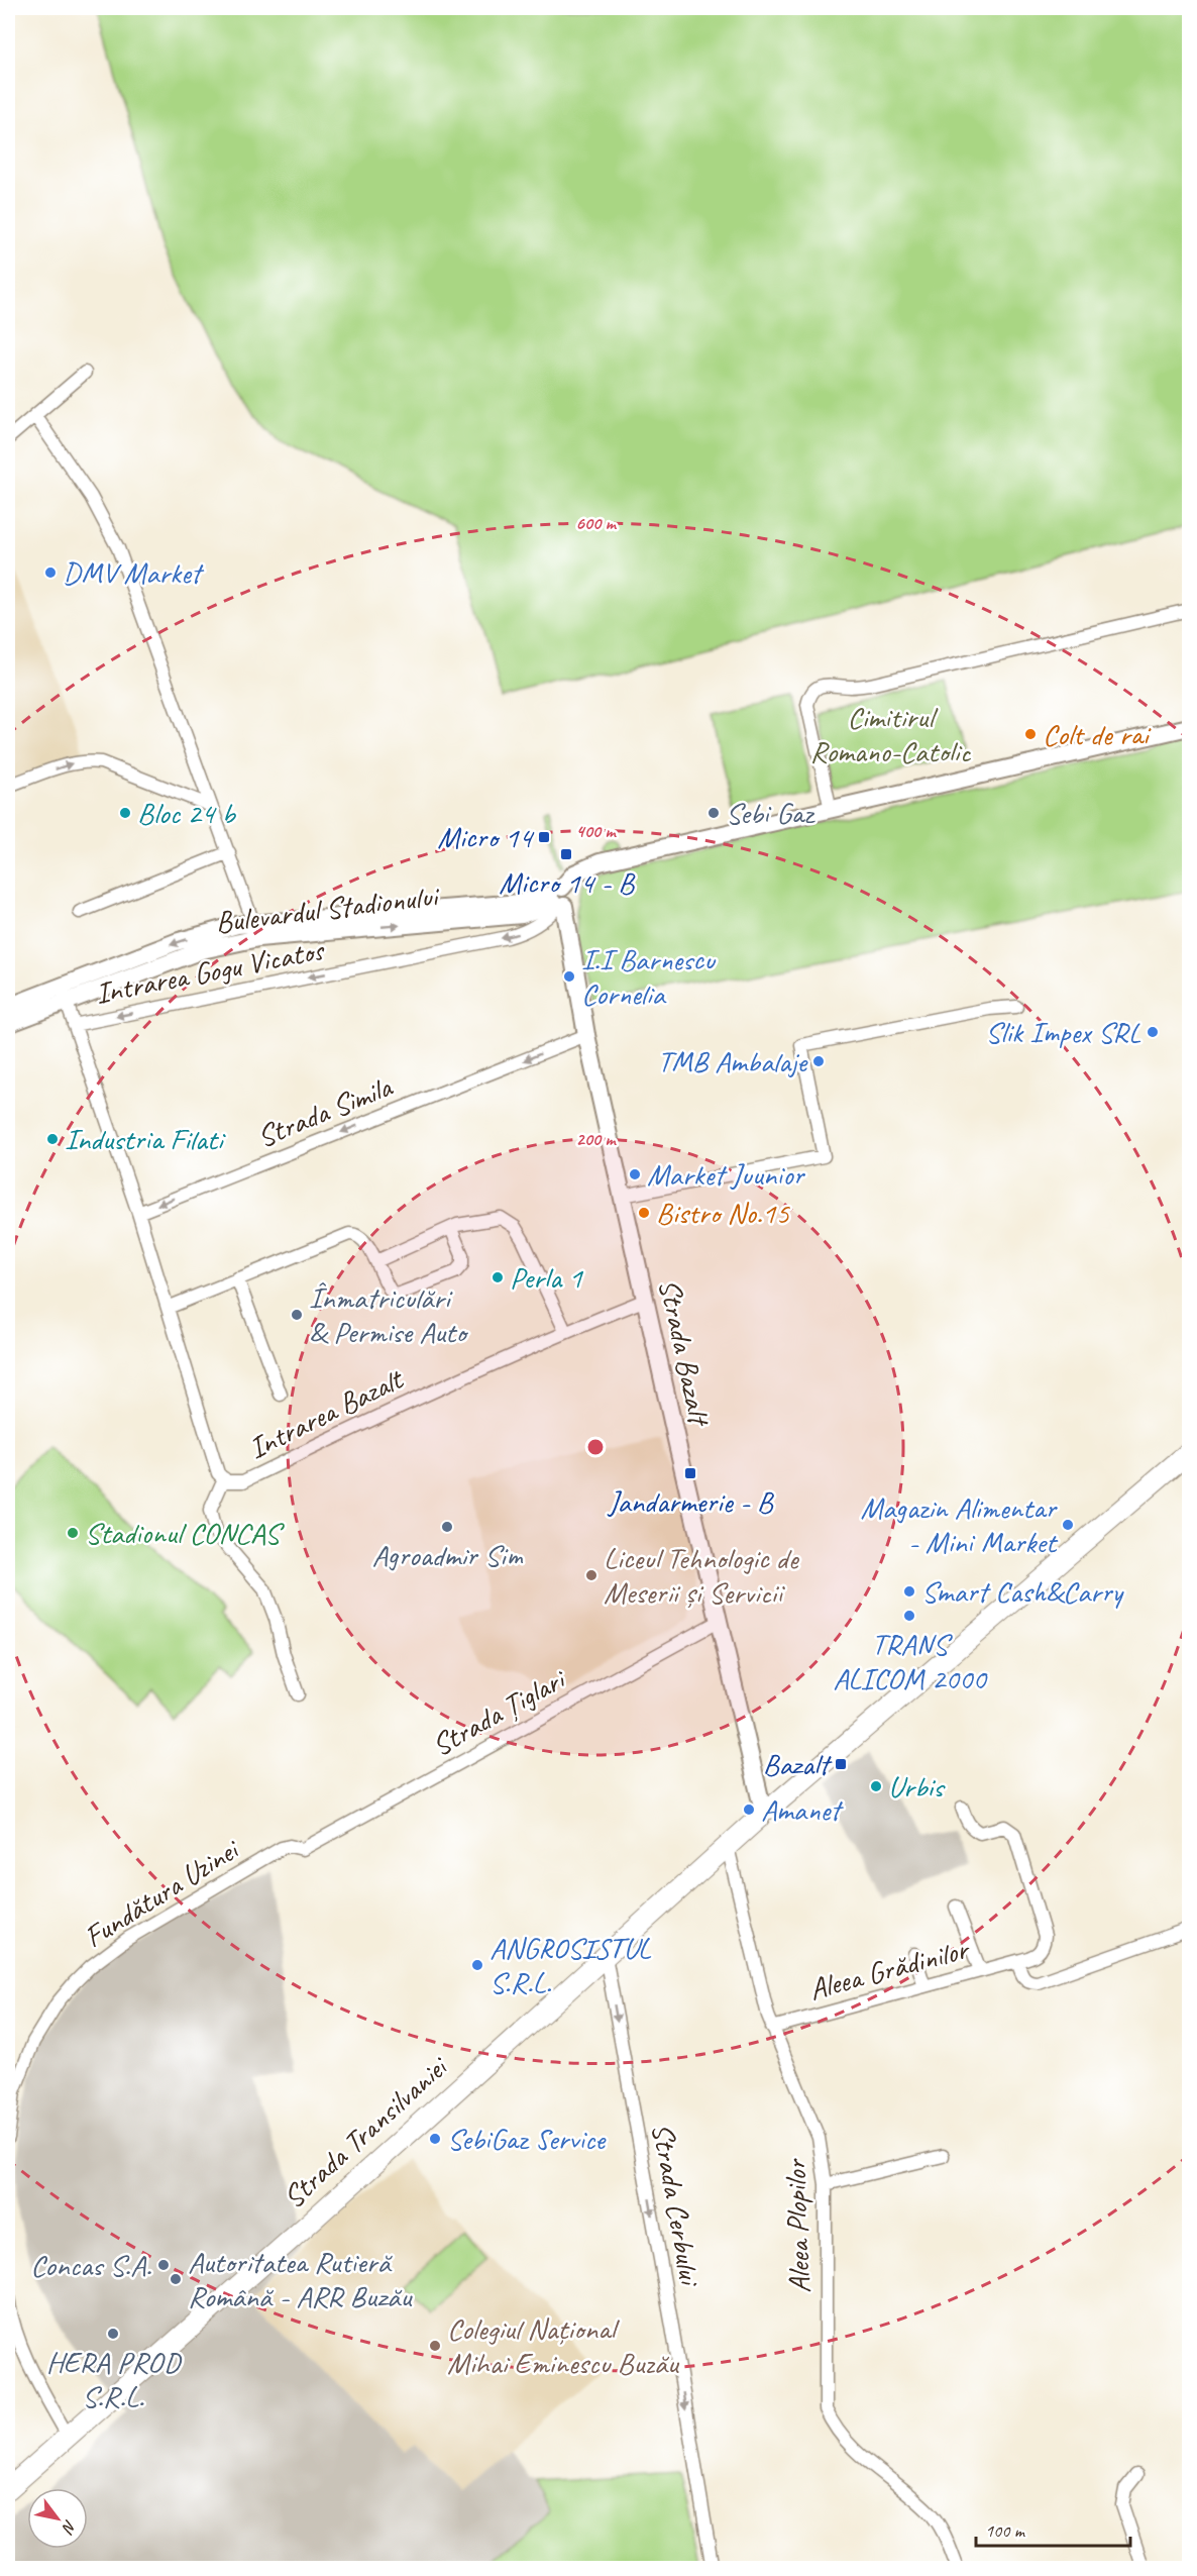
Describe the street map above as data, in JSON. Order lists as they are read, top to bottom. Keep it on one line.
{"streets":{"main road":["Bulevardul Stadionului","Strada Bazalt","Strada Transilvaniei"],"street":["Intrarea Gogu Vicatos","Strada Simila","Intrarea Bazalt","Strada Țiglari","Fundătura Uzinei","Aleea Grădinilor","Strada Cerbului","Aleea Plopilor"]},"crossings":[["Bulevardul Stadionului","Intrarea Gogu Vicatos"],["Bulevardul Stadionului","Strada Bazalt"],["Intrarea Gogu Vicatos","Strada Simila"],["Intrarea Gogu Vicatos","Strada Bazalt"],["Strada Simila","Strada Bazalt"],["Strada Bazalt","Intrarea Bazalt"],["Strada Bazalt","Strada Țiglari"],["Strada Bazalt","Strada Transilvaniei"],["Strada Țiglari","Fundătura Uzinei"],["Aleea Grădinilor","Aleea Plopilor"],["Strada Transilvaniei","Strada Cerbului"],["Strada Transilvaniei","Aleea Plopilor"]],"one_way":["Intrarea Gogu Vicatos","Strada Simila","Strada Cerbului"],"parks":["Cimitirul Romano-Catolic"],"places":{"other":["DMV Market","Colt de rai","Bloc 24 b","Sebi Gaz","I.I Barnescu Cornelia","Slik Impex SRL","TMB Ambalaje","Industria Filati","Market Juunior","Bistro No.15","Perla 1","Înmatriculări & Permise Auto","Magazin Alimentar - Mini Market","Agroadmir Sim","Stadionul CONCAS","Liceul Tehnologic de Meserii și Servicii","Smart Cash&Carry","TRANS ALICOM 2000","Urbis","Amanet","ANGROSISTUL S.R.L.","SebiGaz Service","Concas S.A.","Autoritatea Rutieră Română - ARR Buzău","HERA PROD S.R.L.","Colegiul Național Mihai Eminescu Buzău"],"transit":["Micro 14","Micro 14 - B","Jandarmerie - B","Bazalt"]},"scale_bar":"100 m","north":"bottom right","rings":["600 m","400 m","200 m"]}
